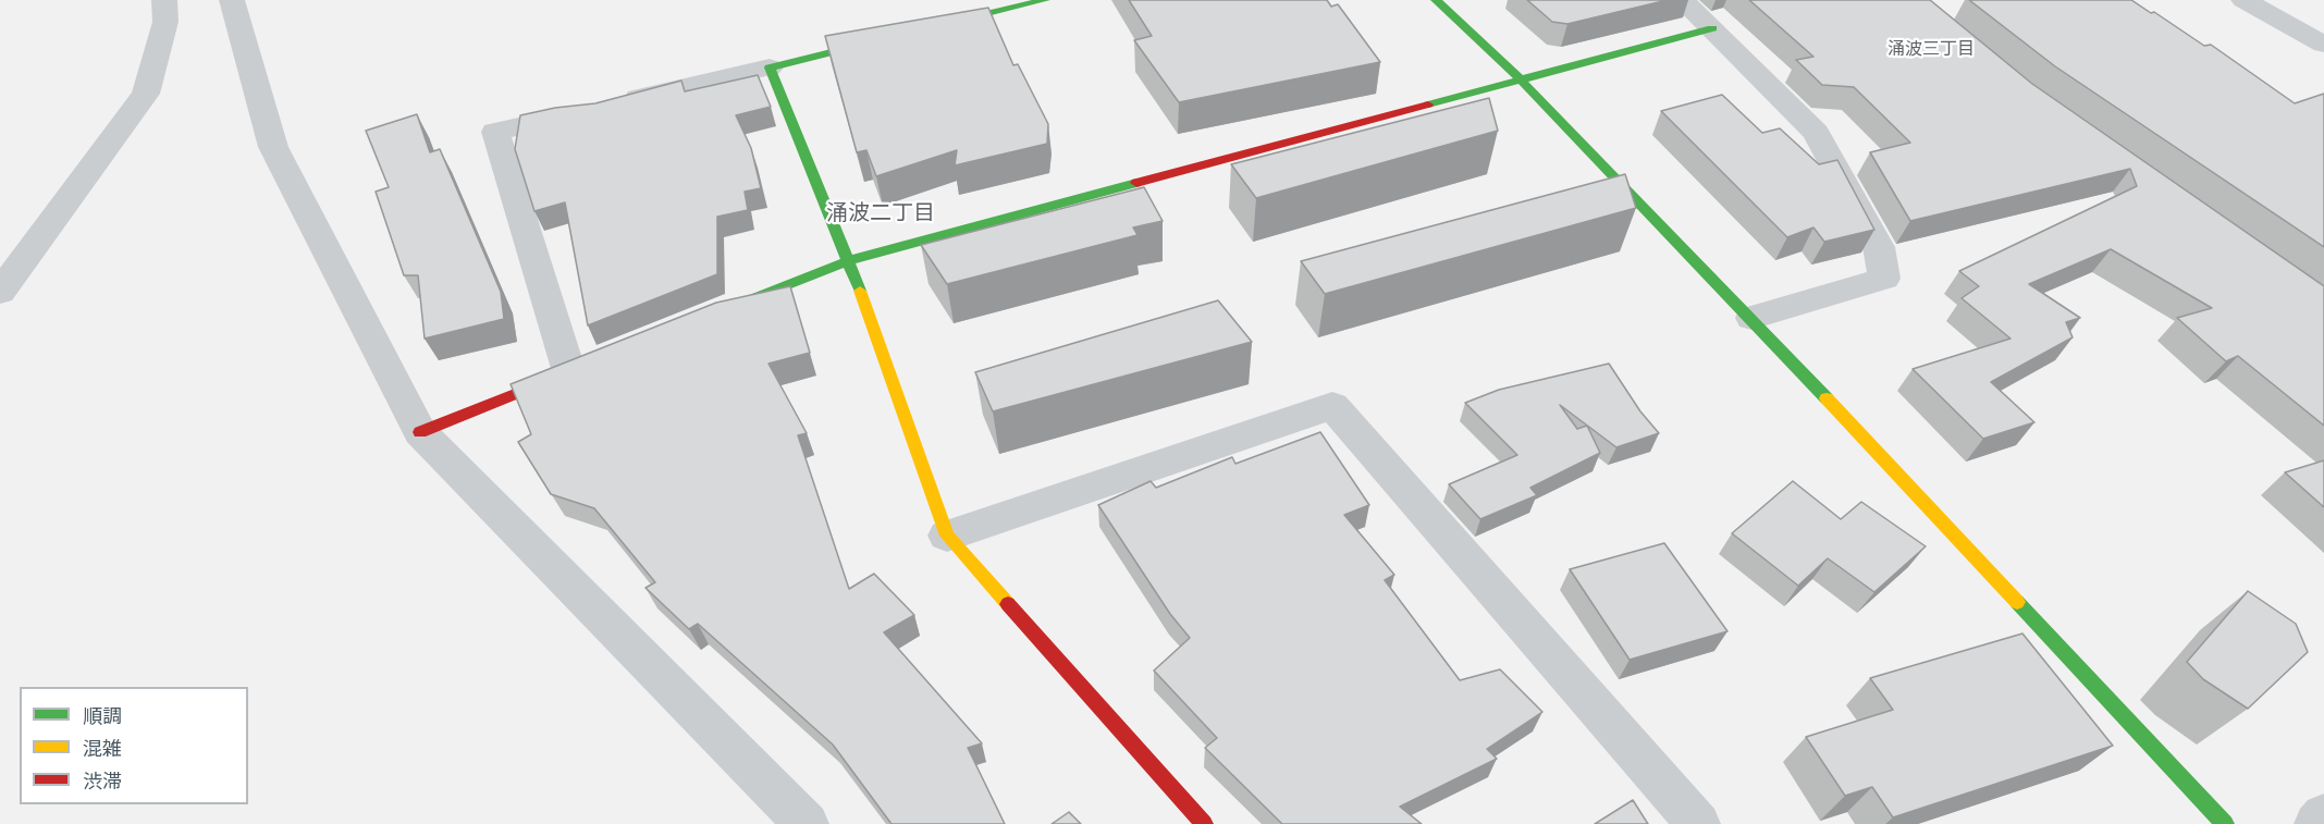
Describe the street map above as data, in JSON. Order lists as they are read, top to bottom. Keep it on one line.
{"districts":["涌波三丁目","涌波二丁目"],"legend":["順調","混雑","渋滞"]}
